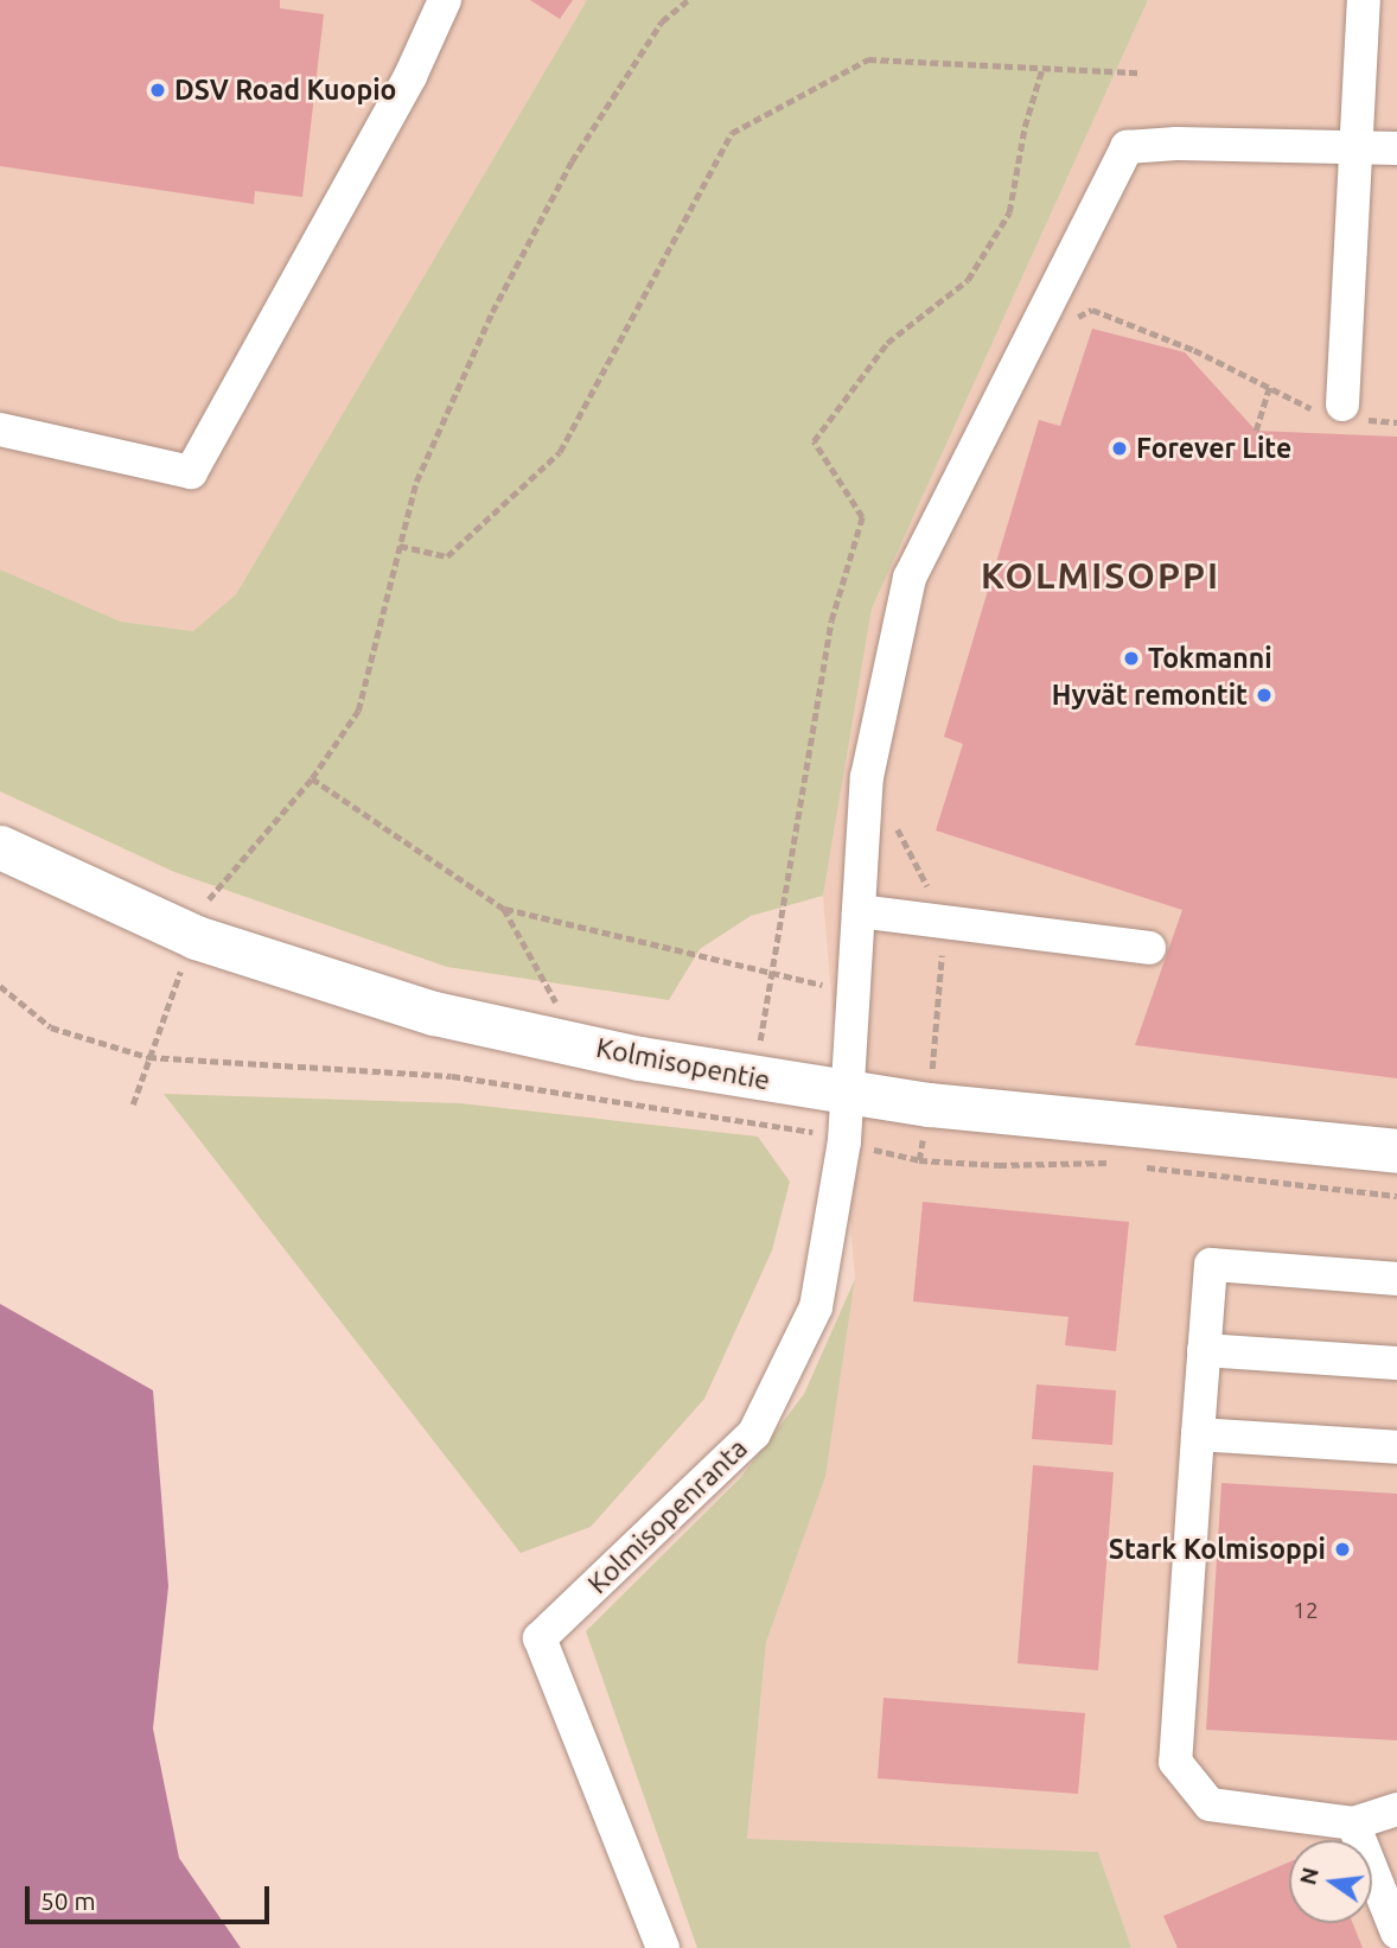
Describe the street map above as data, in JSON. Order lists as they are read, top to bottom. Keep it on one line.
{"streets":{"main road":["Kolmisopentie"],"street":["Kolmisopenranta"]},"crossings":[["Kolmisopentie","Kolmisopenranta"]],"districts":["KOLMISOPPI"],"places":["DSV Road Kuopio","Forever Lite","Tokmanni","Hyvät remontit","Stark Kolmisoppi"],"house_numbers":["12"],"scale_bar":"50 m","north":"left"}
